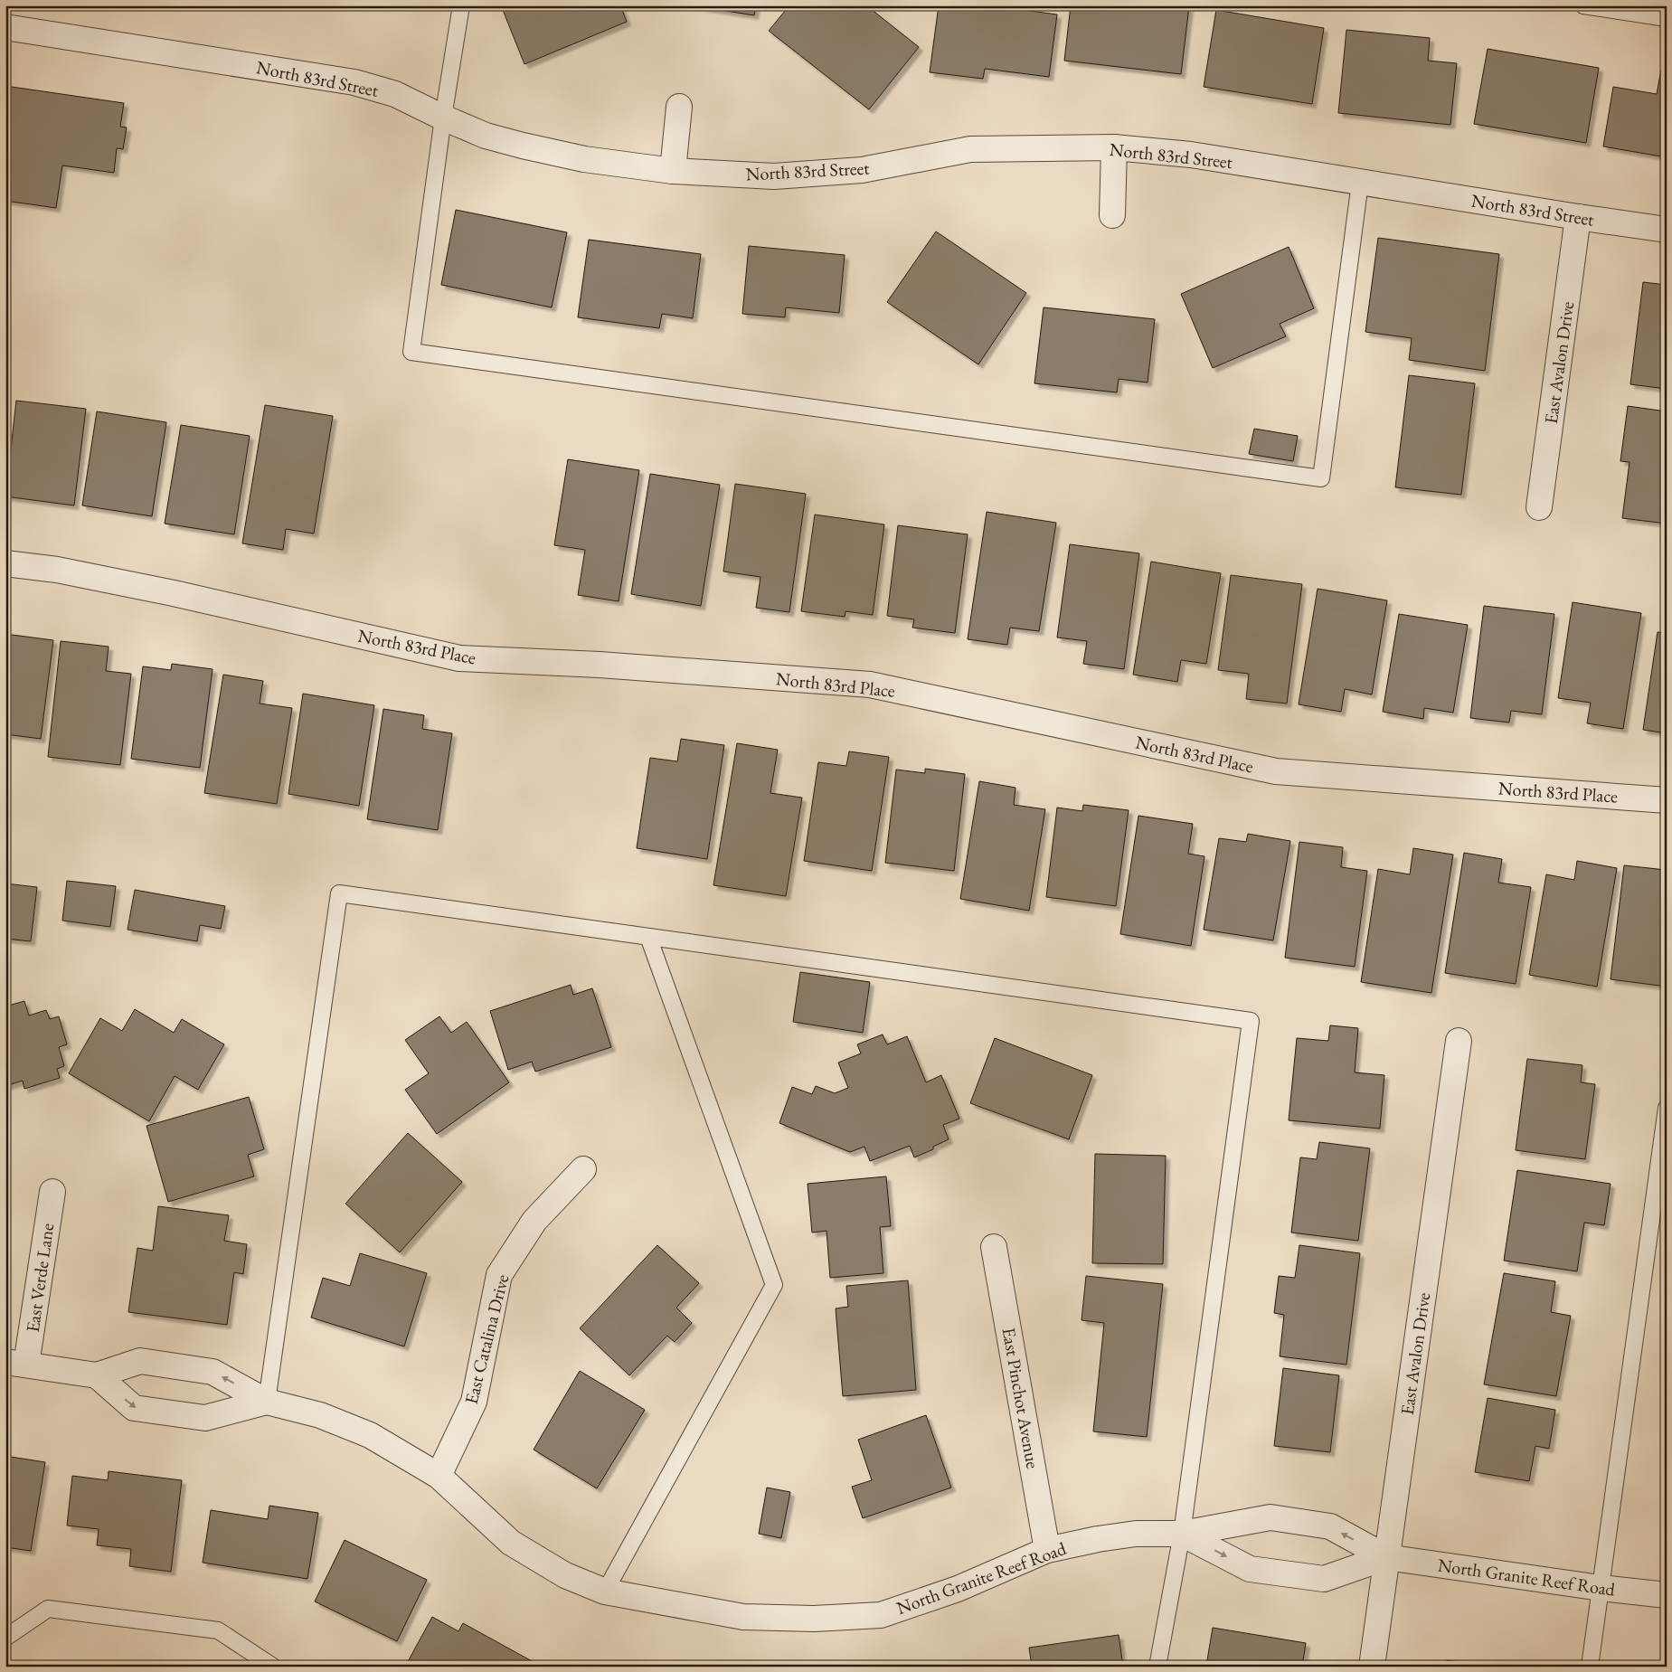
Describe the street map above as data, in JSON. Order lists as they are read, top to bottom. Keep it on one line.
{"streets":{"street":["North 83rd Street","East Avalon Drive","North 83rd Place","East Verde Lane","East Catalina Drive","East Pinchot Avenue","North Granite Reef Road"]},"crossings":[["North 83rd Street","East Avalon Drive"],["East Avalon Drive","North Granite Reef Road"],["East Verde Lane","North Granite Reef Road"],["East Catalina Drive","North Granite Reef Road"],["East Pinchot Avenue","North Granite Reef Road"]]}
